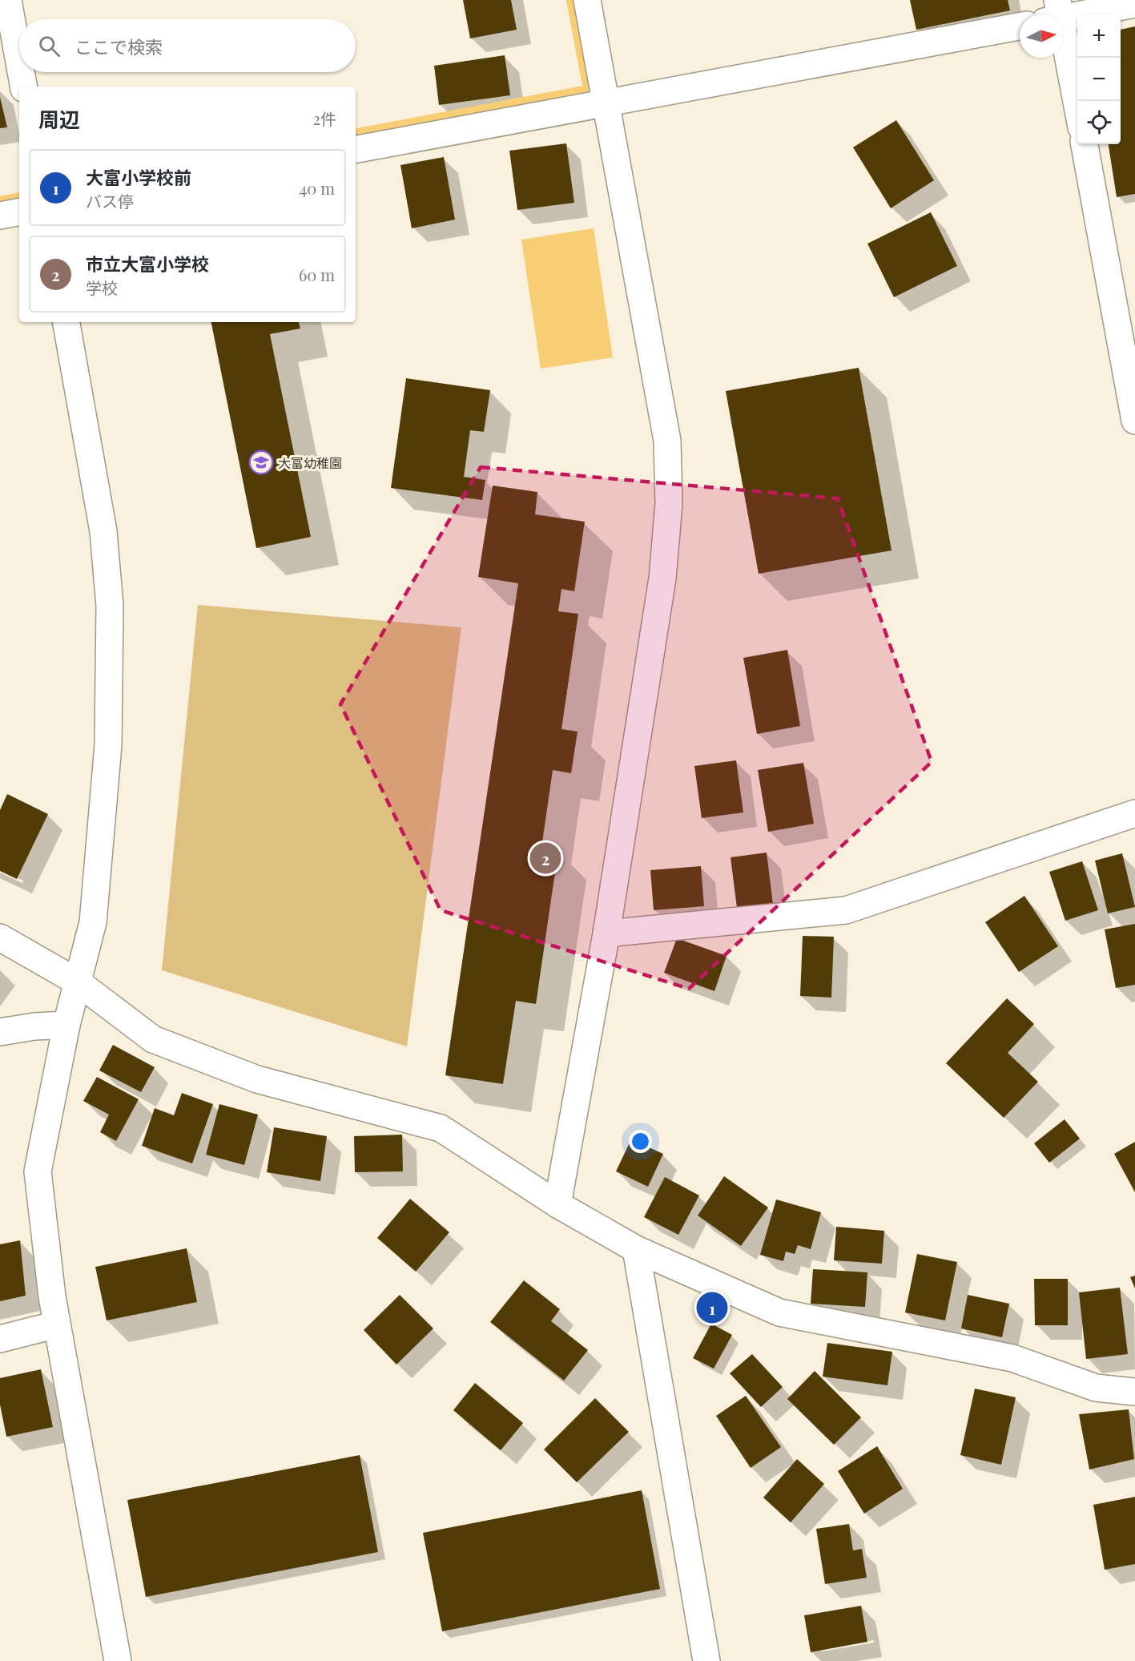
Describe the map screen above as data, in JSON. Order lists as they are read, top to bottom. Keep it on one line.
{"places":{"school or university":["大富幼稚園"]},"north":"right","page":{"map_buttons":["+","−"],"search":"ここで検索","heading":["周辺","2件"],"list":[{"mark":"1","name":"大富小学校前","note":"バス停","value":"40 m"},{"mark":"2","name":"市立大富小学校","note":"学校","value":"60 m"}],"pins":["2","1"]}}
